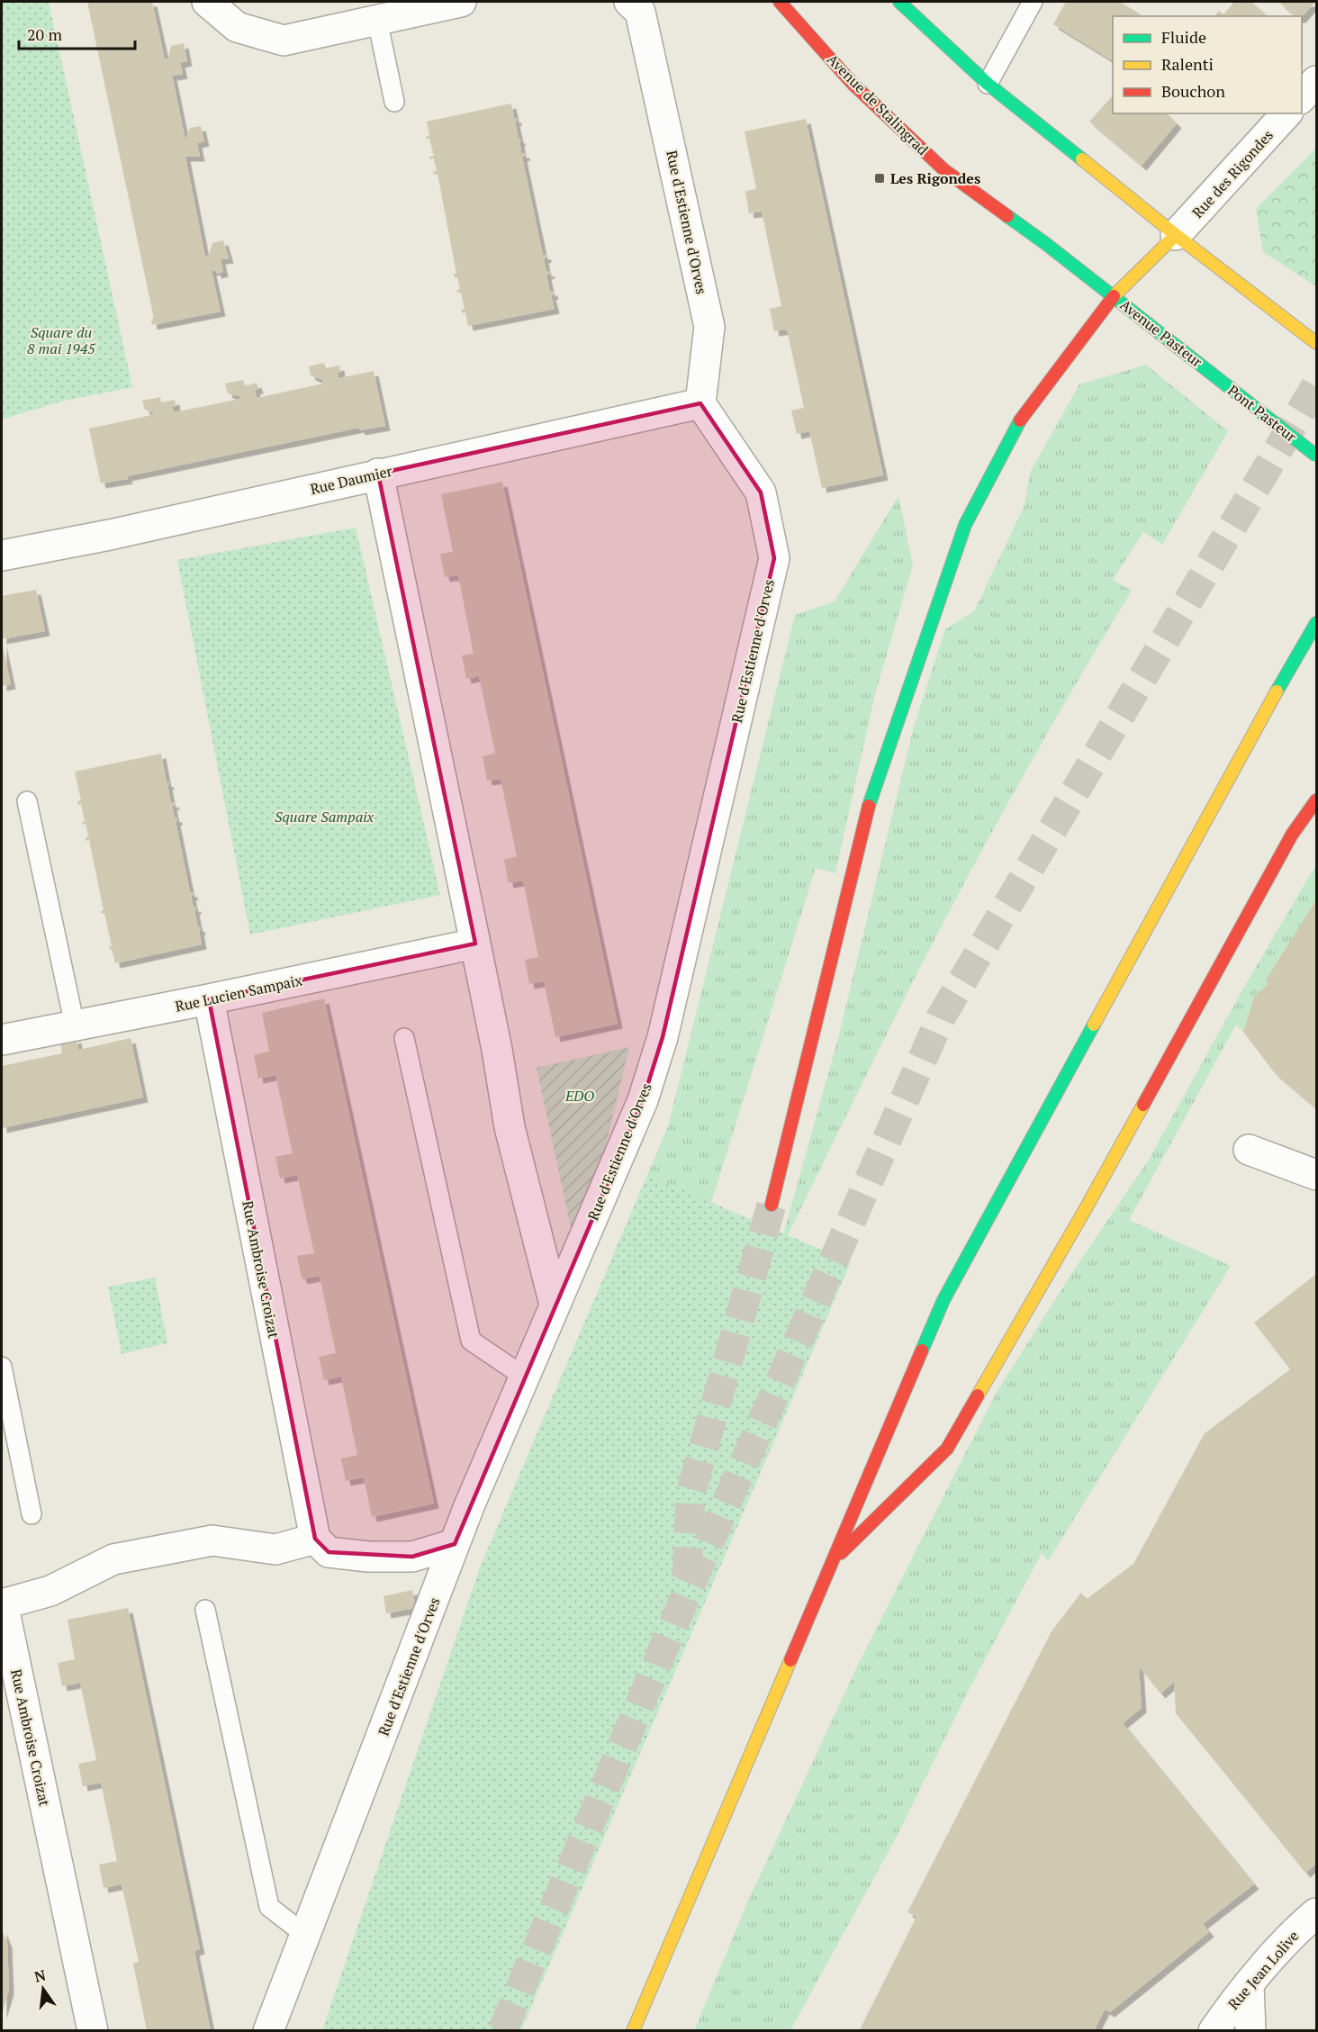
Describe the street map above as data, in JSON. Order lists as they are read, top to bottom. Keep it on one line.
{"streets":{"main road":["Avenue de Stalingrad","Avenue Pasteur","Pont Pasteur"],"street":["Rue des Rigondes","Rue d'Estienne d'Orves","Rue Daumier","Rue Lucien Sampaix","Rue Ambroise Croizat","Rue Jean Lolive"]},"crossings":[["Avenue de Stalingrad","Avenue Pasteur"],["Rue d'Estienne d'Orves","Rue Daumier"],["Avenue Pasteur","Pont Pasteur"],["Rue Lucien Sampaix","Rue Ambroise Croizat"]],"parks":["Square du 8 mai 1945","Square Sampaix","EDO"],"places":{"transit":["Les Rigondes"]},"legend":["Fluide","Ralenti","Bouchon"],"scale_bar":"20 m","north":"top"}
